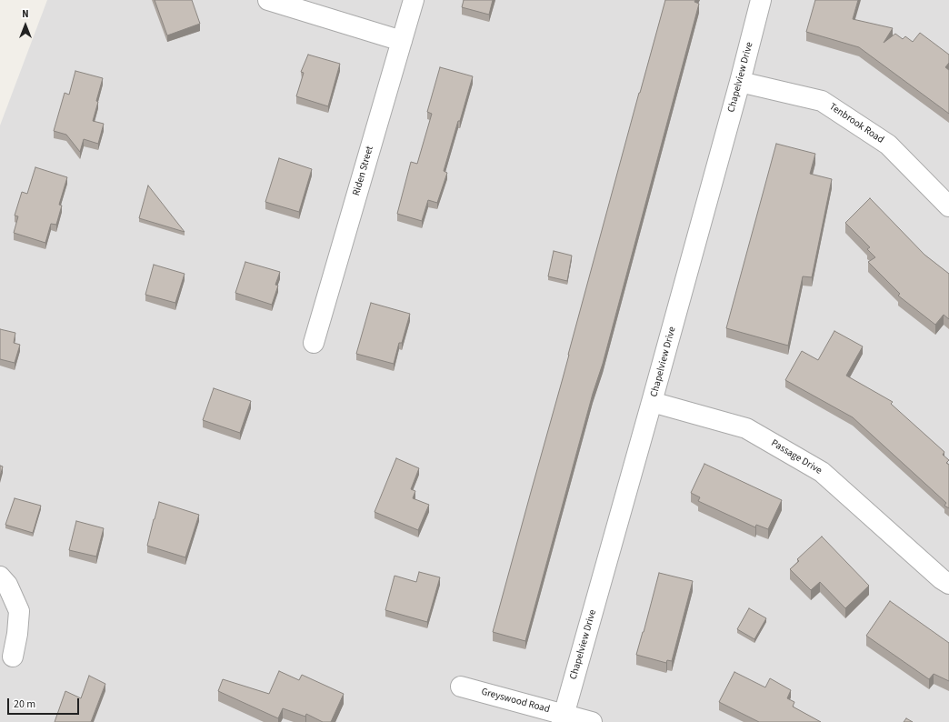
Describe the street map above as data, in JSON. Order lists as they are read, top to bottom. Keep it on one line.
{"streets":{"street":["Chapelview Drive","Tenbrook Road","Riden Street","Passage Drive","Greyswood Road"]},"crossings":[["Chapelview Drive","Tenbrook Road"],["Chapelview Drive","Passage Drive"],["Chapelview Drive","Greyswood Road"]],"scale_bar":"20 m","north":"top"}
